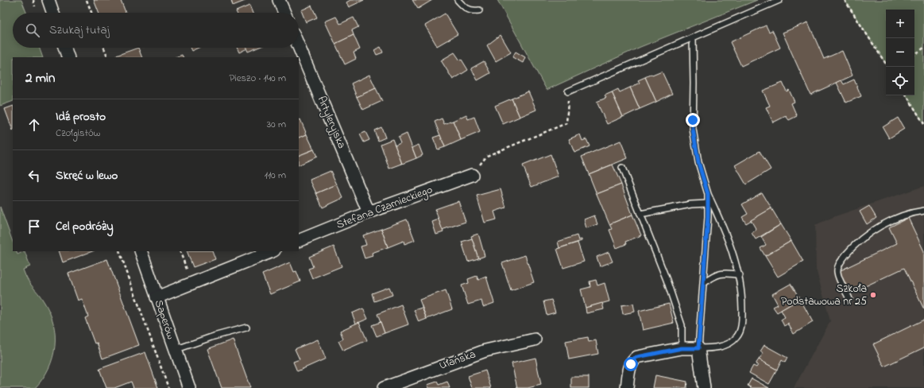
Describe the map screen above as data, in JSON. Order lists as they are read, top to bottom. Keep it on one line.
{"streets":{"street":["Artyleryjska","Stefana Czarnieckiego","Saperów","Ułańska"]},"crossings":[["Artyleryjska","Stefana Czarnieckiego"]],"places":["Szkoła Podstawowa nr 25"],"page":{"map_buttons":["+","−"],"search":"Szukaj tutaj","heading":["2 min","Pieszo · 140 m"],"list":[["Idź prosto","Czołgistów","30 m"],["Skręć w lewo","110 m"],"Cel podróży"]}}
